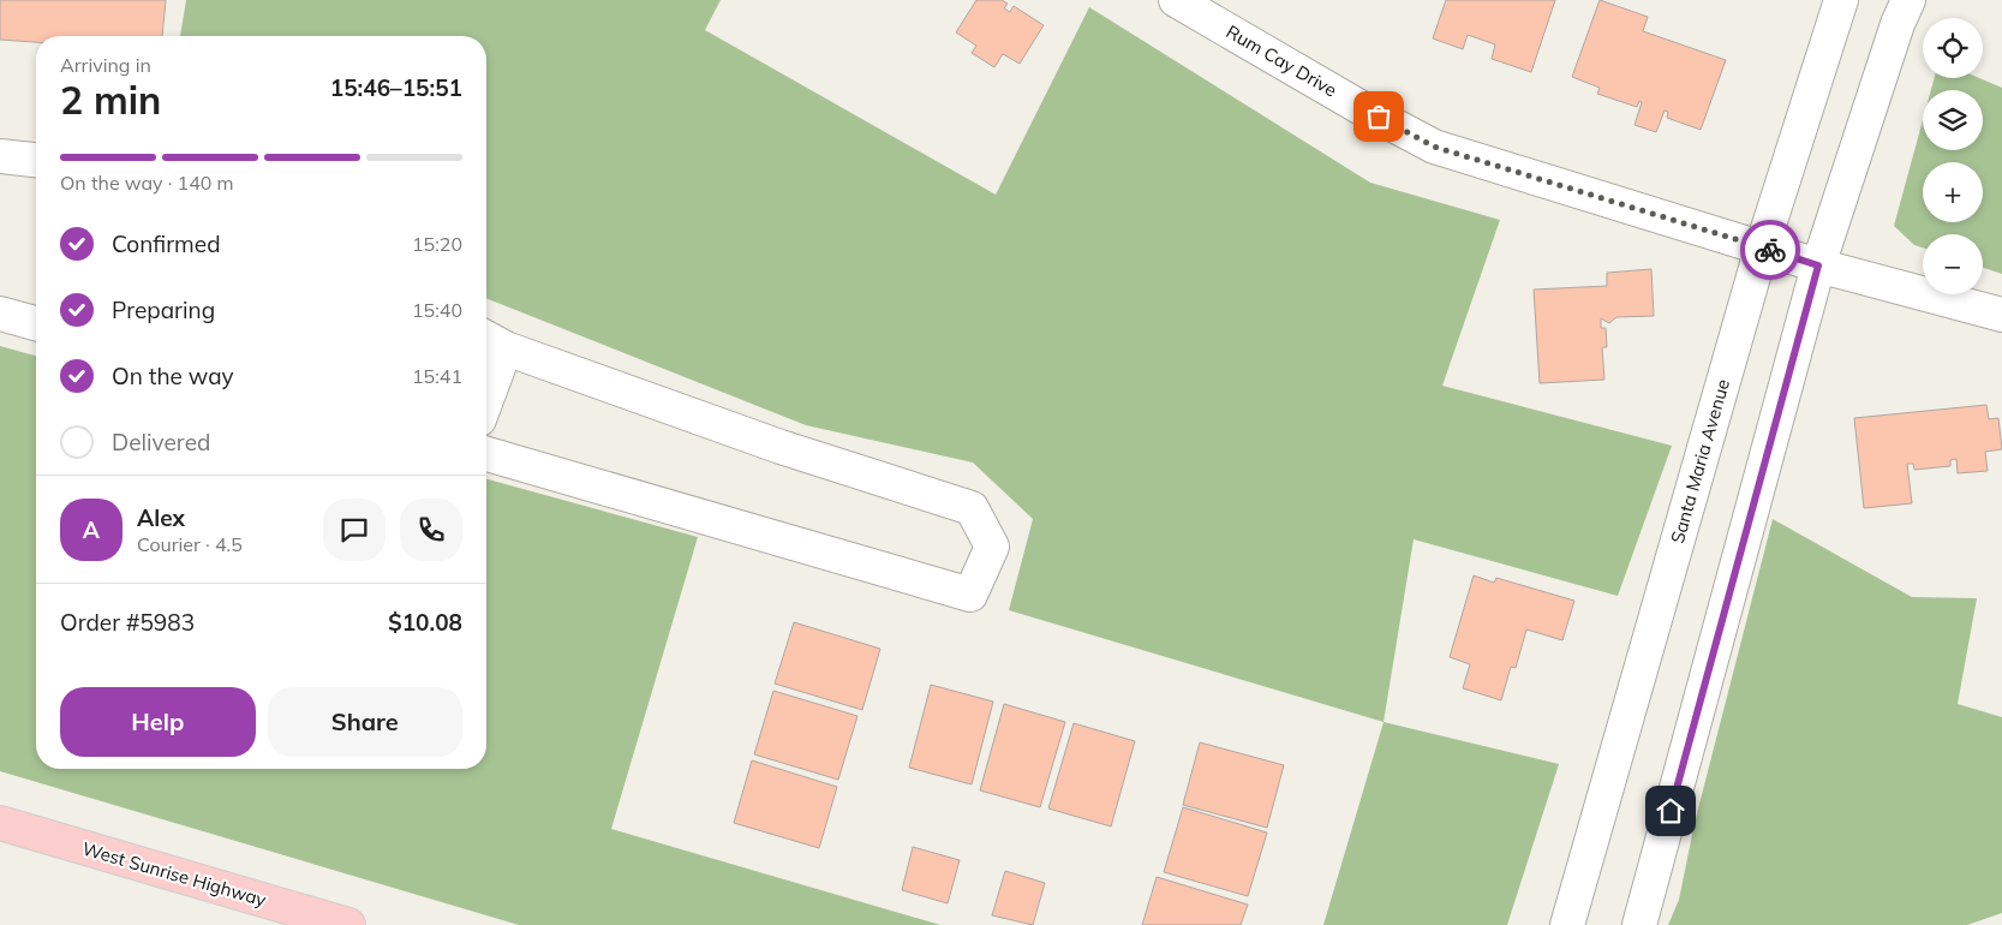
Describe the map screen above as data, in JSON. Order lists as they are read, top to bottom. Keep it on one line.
{"streets":{"main road":["West Sunrise Highway"],"street":["Rum Cay Drive","Santa Maria Avenue"]},"crossings":[["Rum Cay Drive","Santa Maria Avenue"]],"page":{"map_buttons":["+","−"],"heading":["2 min","Arriving in","15:46–15:51"],"panel":["Alex","Courier · 4.5","Order #5983","$10.08"],"bar":"On the way · 140 m","list":[["Confirmed","15:20"],["Preparing","15:40"],["On the way","15:41"],"Delivered"],"round":"A","buttons":["Help","Share"]}}
